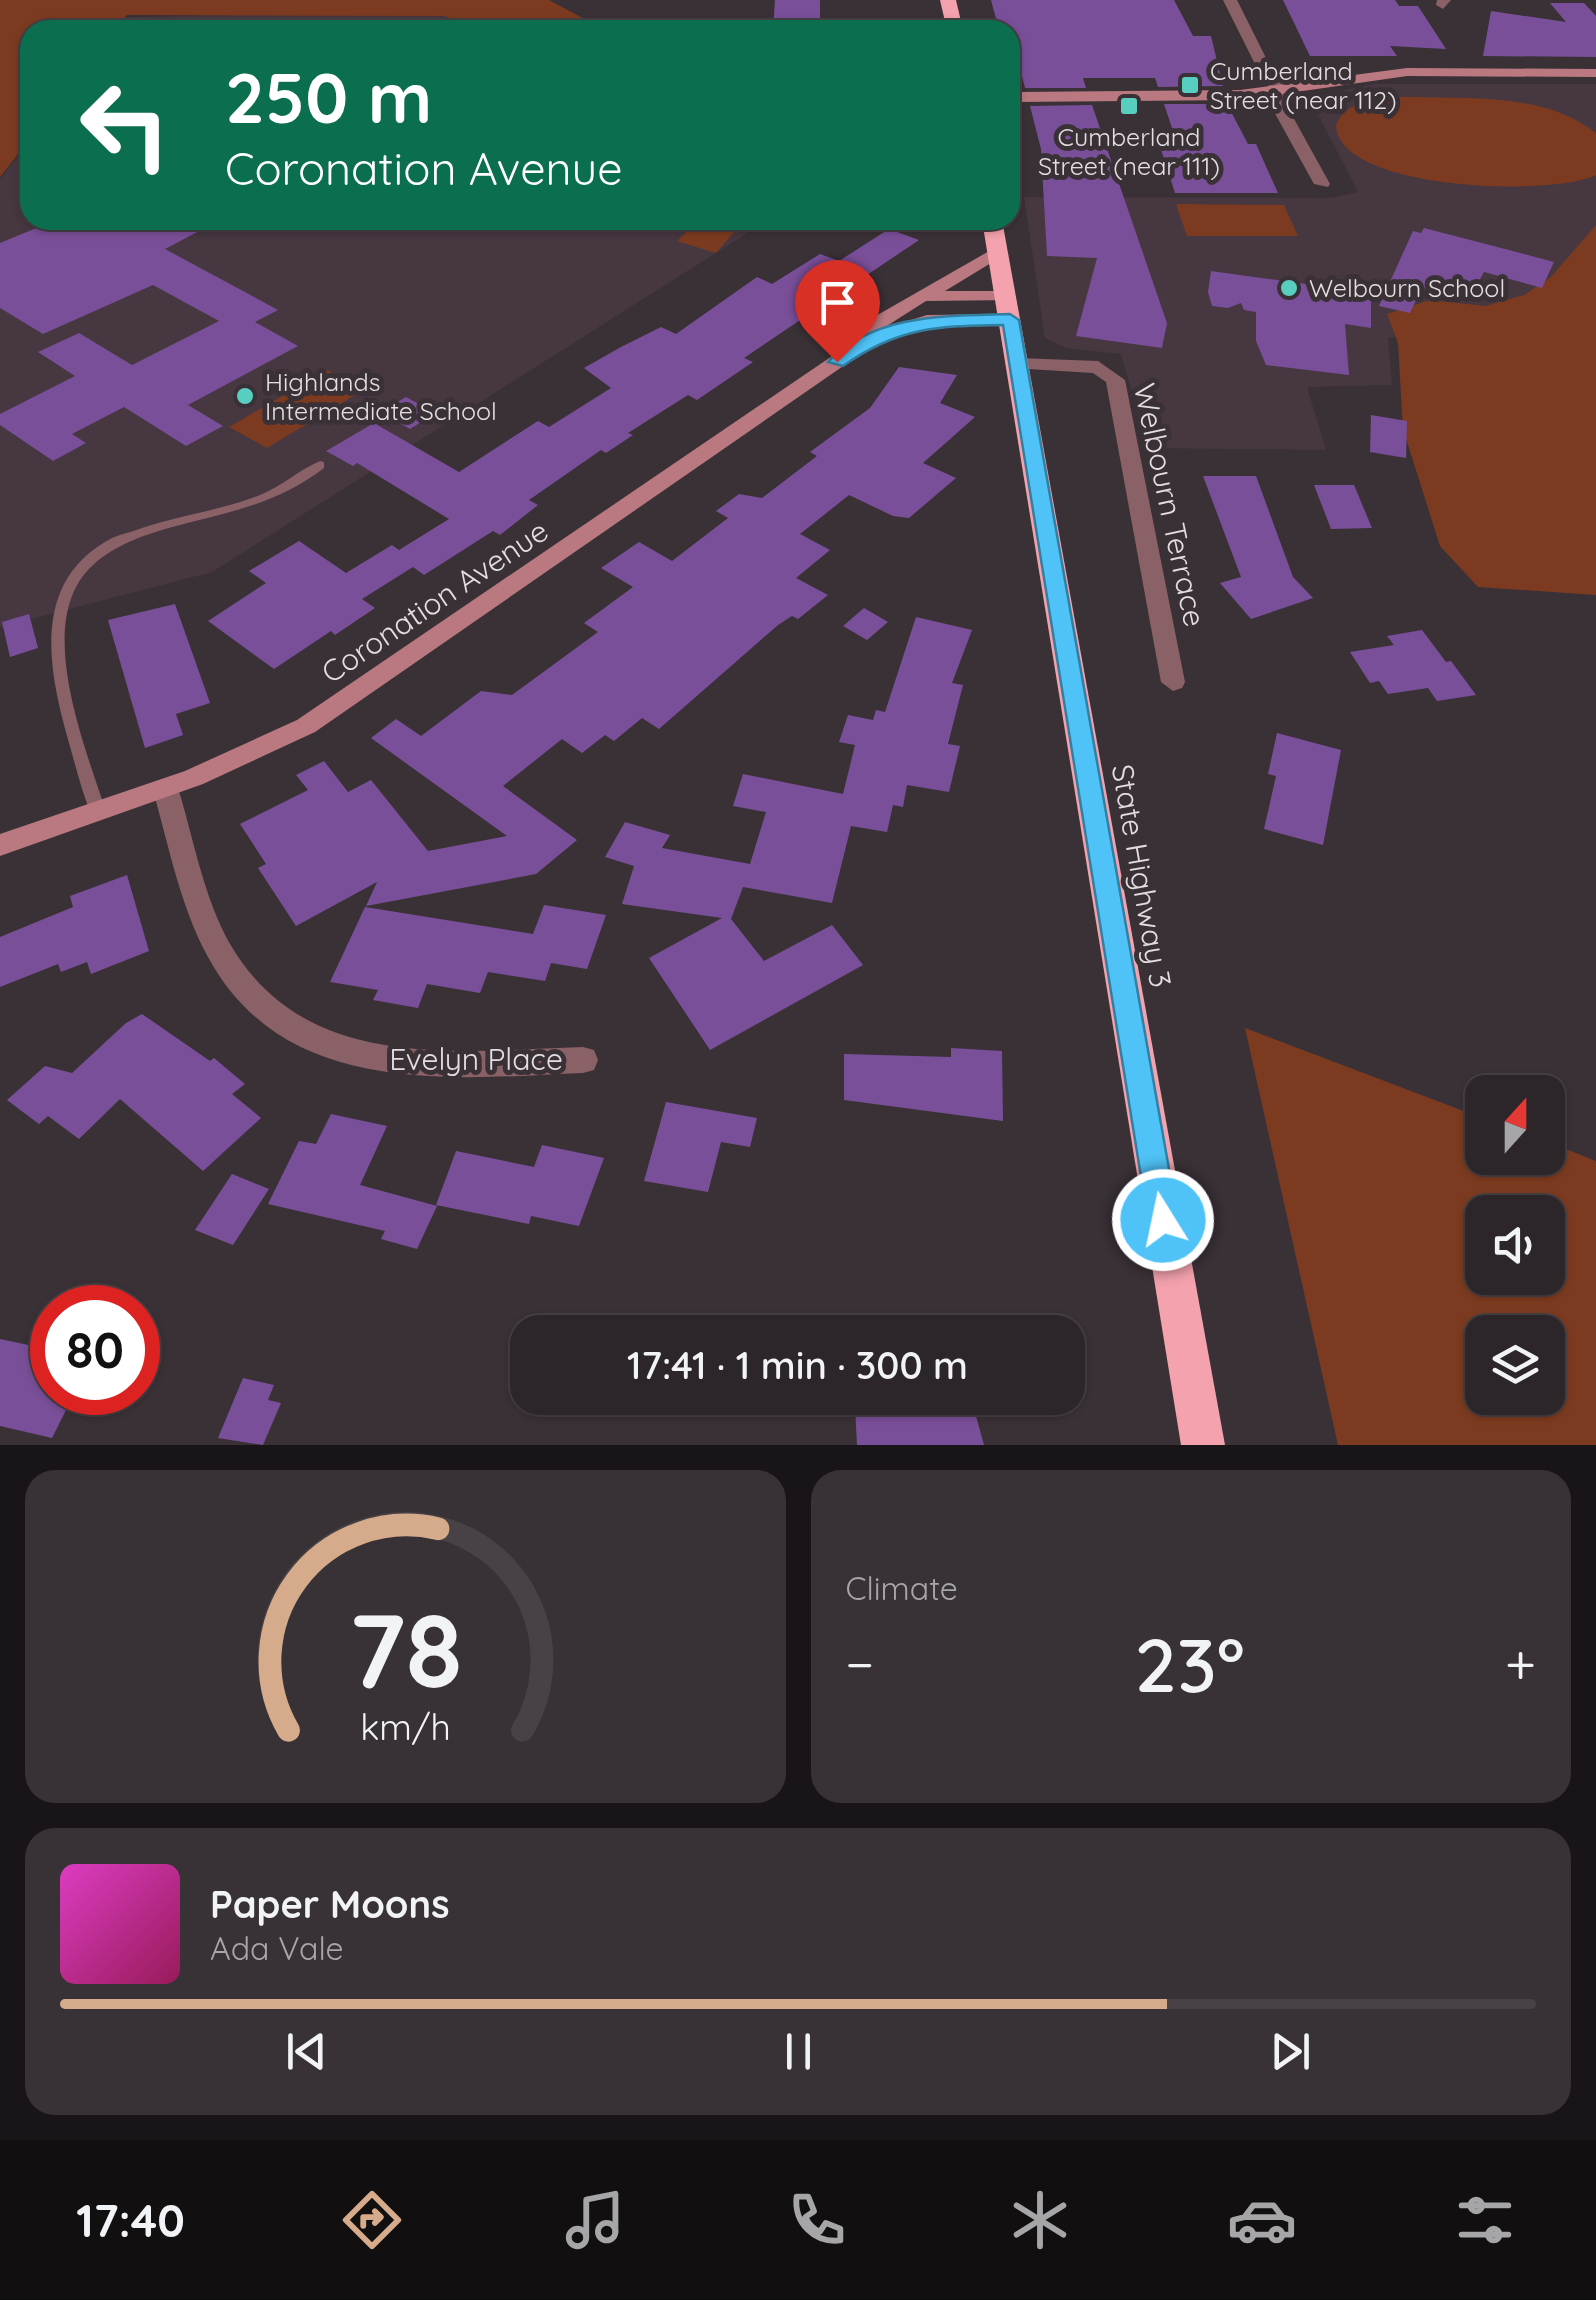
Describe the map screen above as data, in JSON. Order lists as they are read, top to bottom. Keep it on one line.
{"streets":{"highway":["State Highway 3"],"main road":["Coronation Avenue"],"street":["Welbourn Terrace","Evelyn Place"]},"crossings":[["Welbourn Terrace","State Highway 3"],["Coronation Avenue","State Highway 3"],["Coronation Avenue","Evelyn Place"]],"places":{"transit":["Cumberland Street (near 112)","Cumberland Street (near 111)"],"other":["Welbourn School","Highlands Intermediate School"]},"north":"top","page":{"turn":["250 m","Coronation Avenue"],"limit":"80","trip":"17:41 · 1 min · 300 m","tile":"Climate","heat":["−","23°","+"],"song":["Paper Moons","Ada Vale"],"tabs":"17:40","gauge":["78","km/h"]}}
